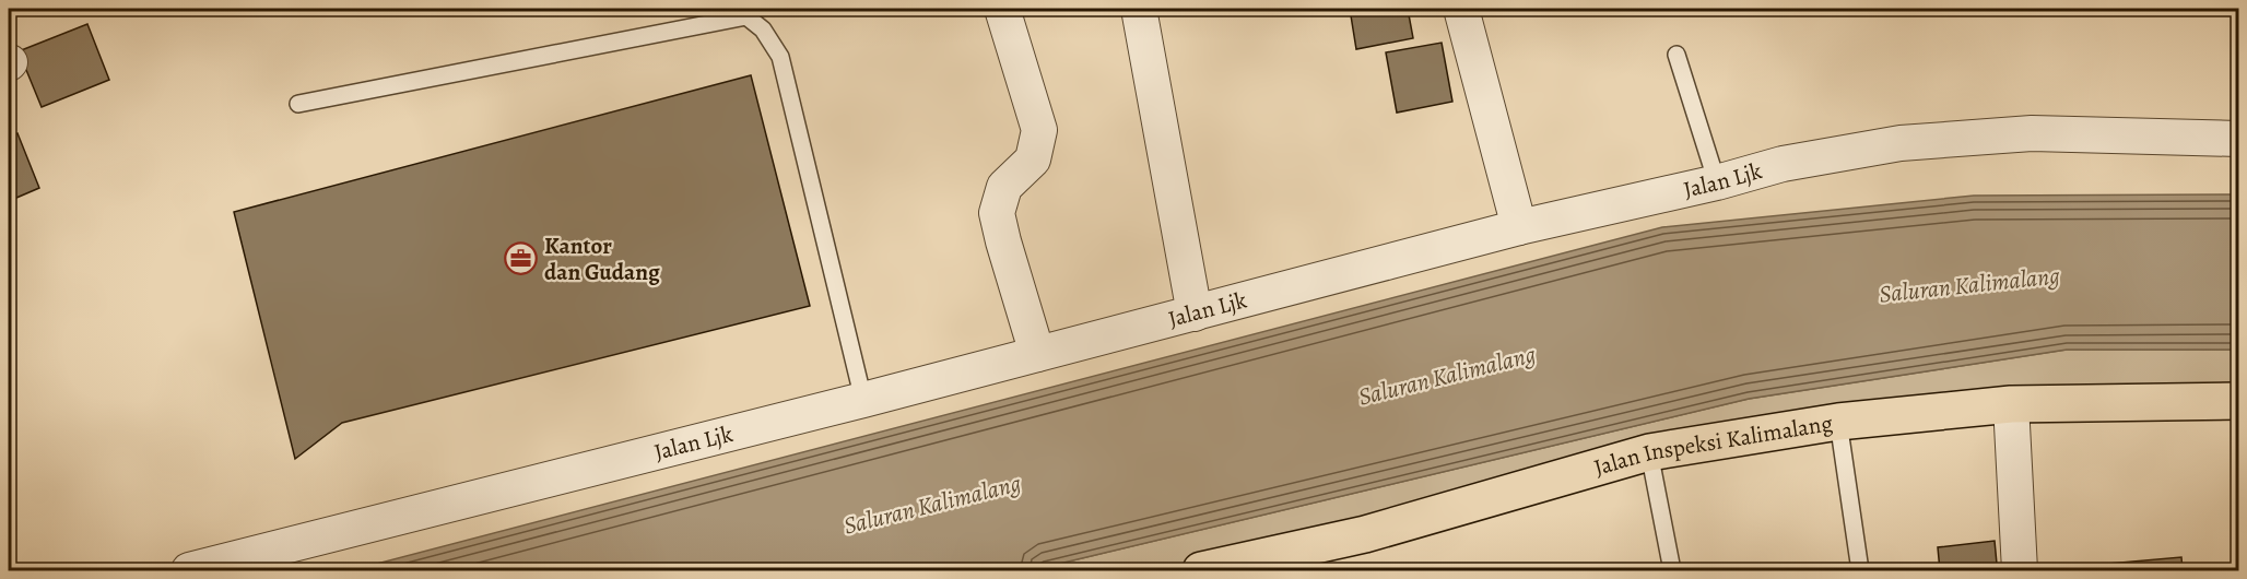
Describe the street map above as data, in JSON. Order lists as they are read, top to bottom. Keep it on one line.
{"streets":{"main road":["Jalan Inspeksi Kalimalang"],"street":["Jalan Ljk"]},"water":["Saluran Kalimalang"],"places":{"office":["Kantor dan Gudang"]}}
